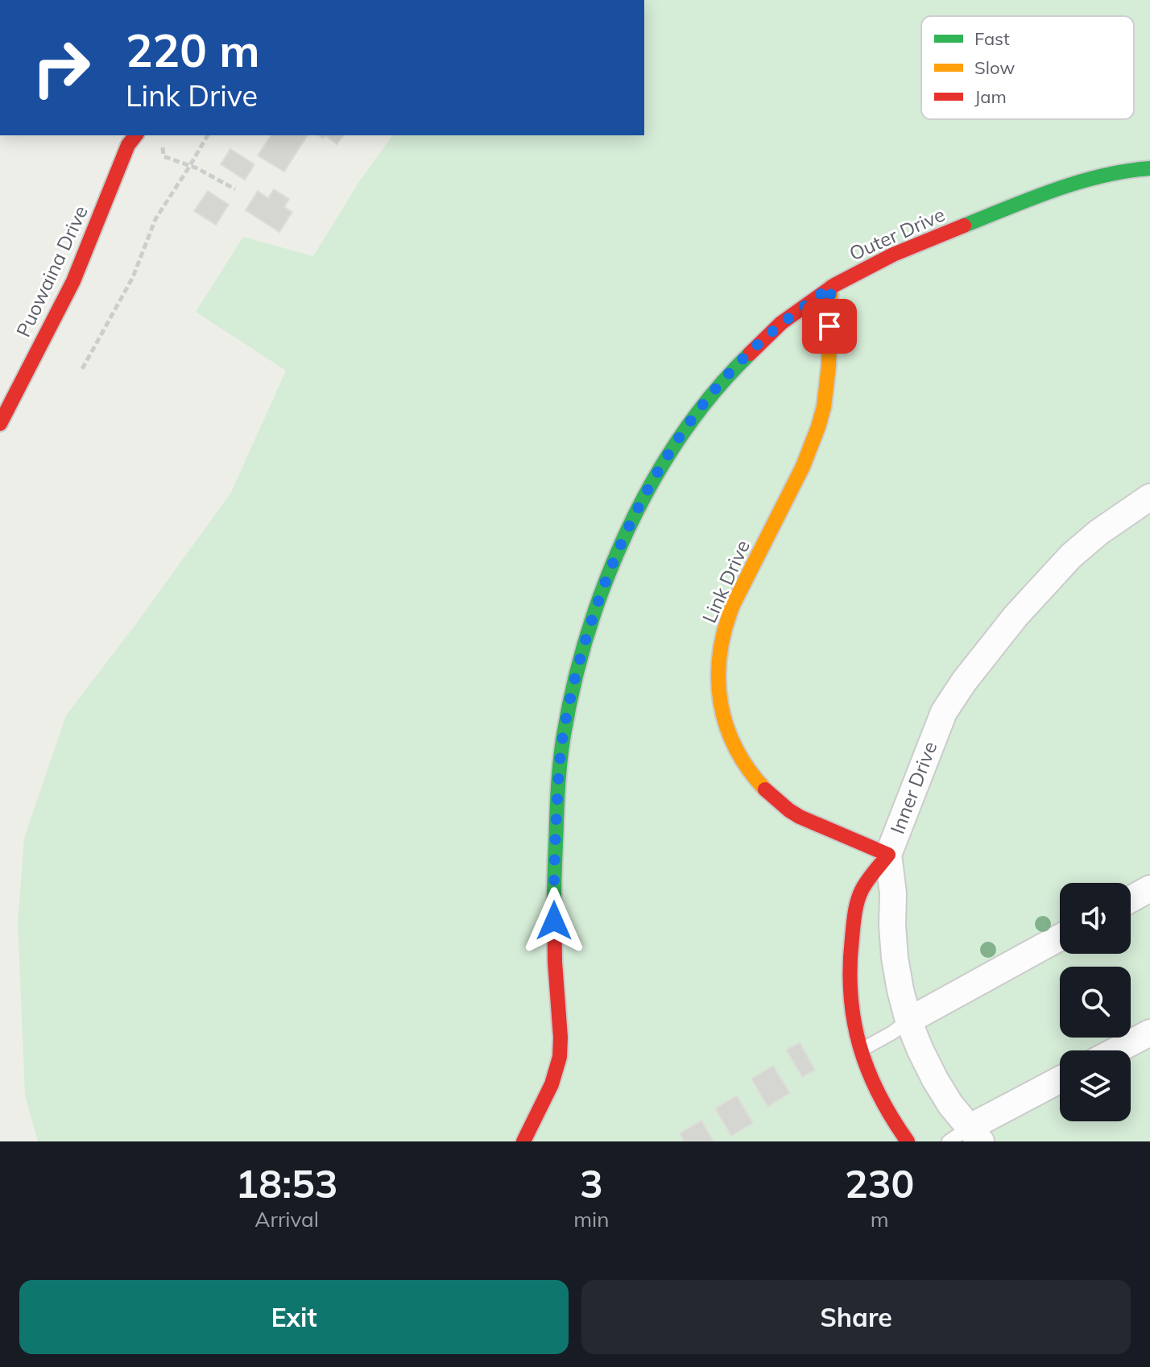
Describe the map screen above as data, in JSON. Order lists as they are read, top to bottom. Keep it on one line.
{"streets":{"street":["Outer Drive","Puowaina Drive","Link Drive","Inner Drive"]},"crossings":[["Outer Drive","Link Drive"],["Link Drive","Inner Drive"]],"legend":["Fast","Slow","Jam"],"page":{"turn":["220 m","Link Drive"],"eta":["18:53","Arrival","3","min","230","m"],"buttons":["Exit","Share"]}}
